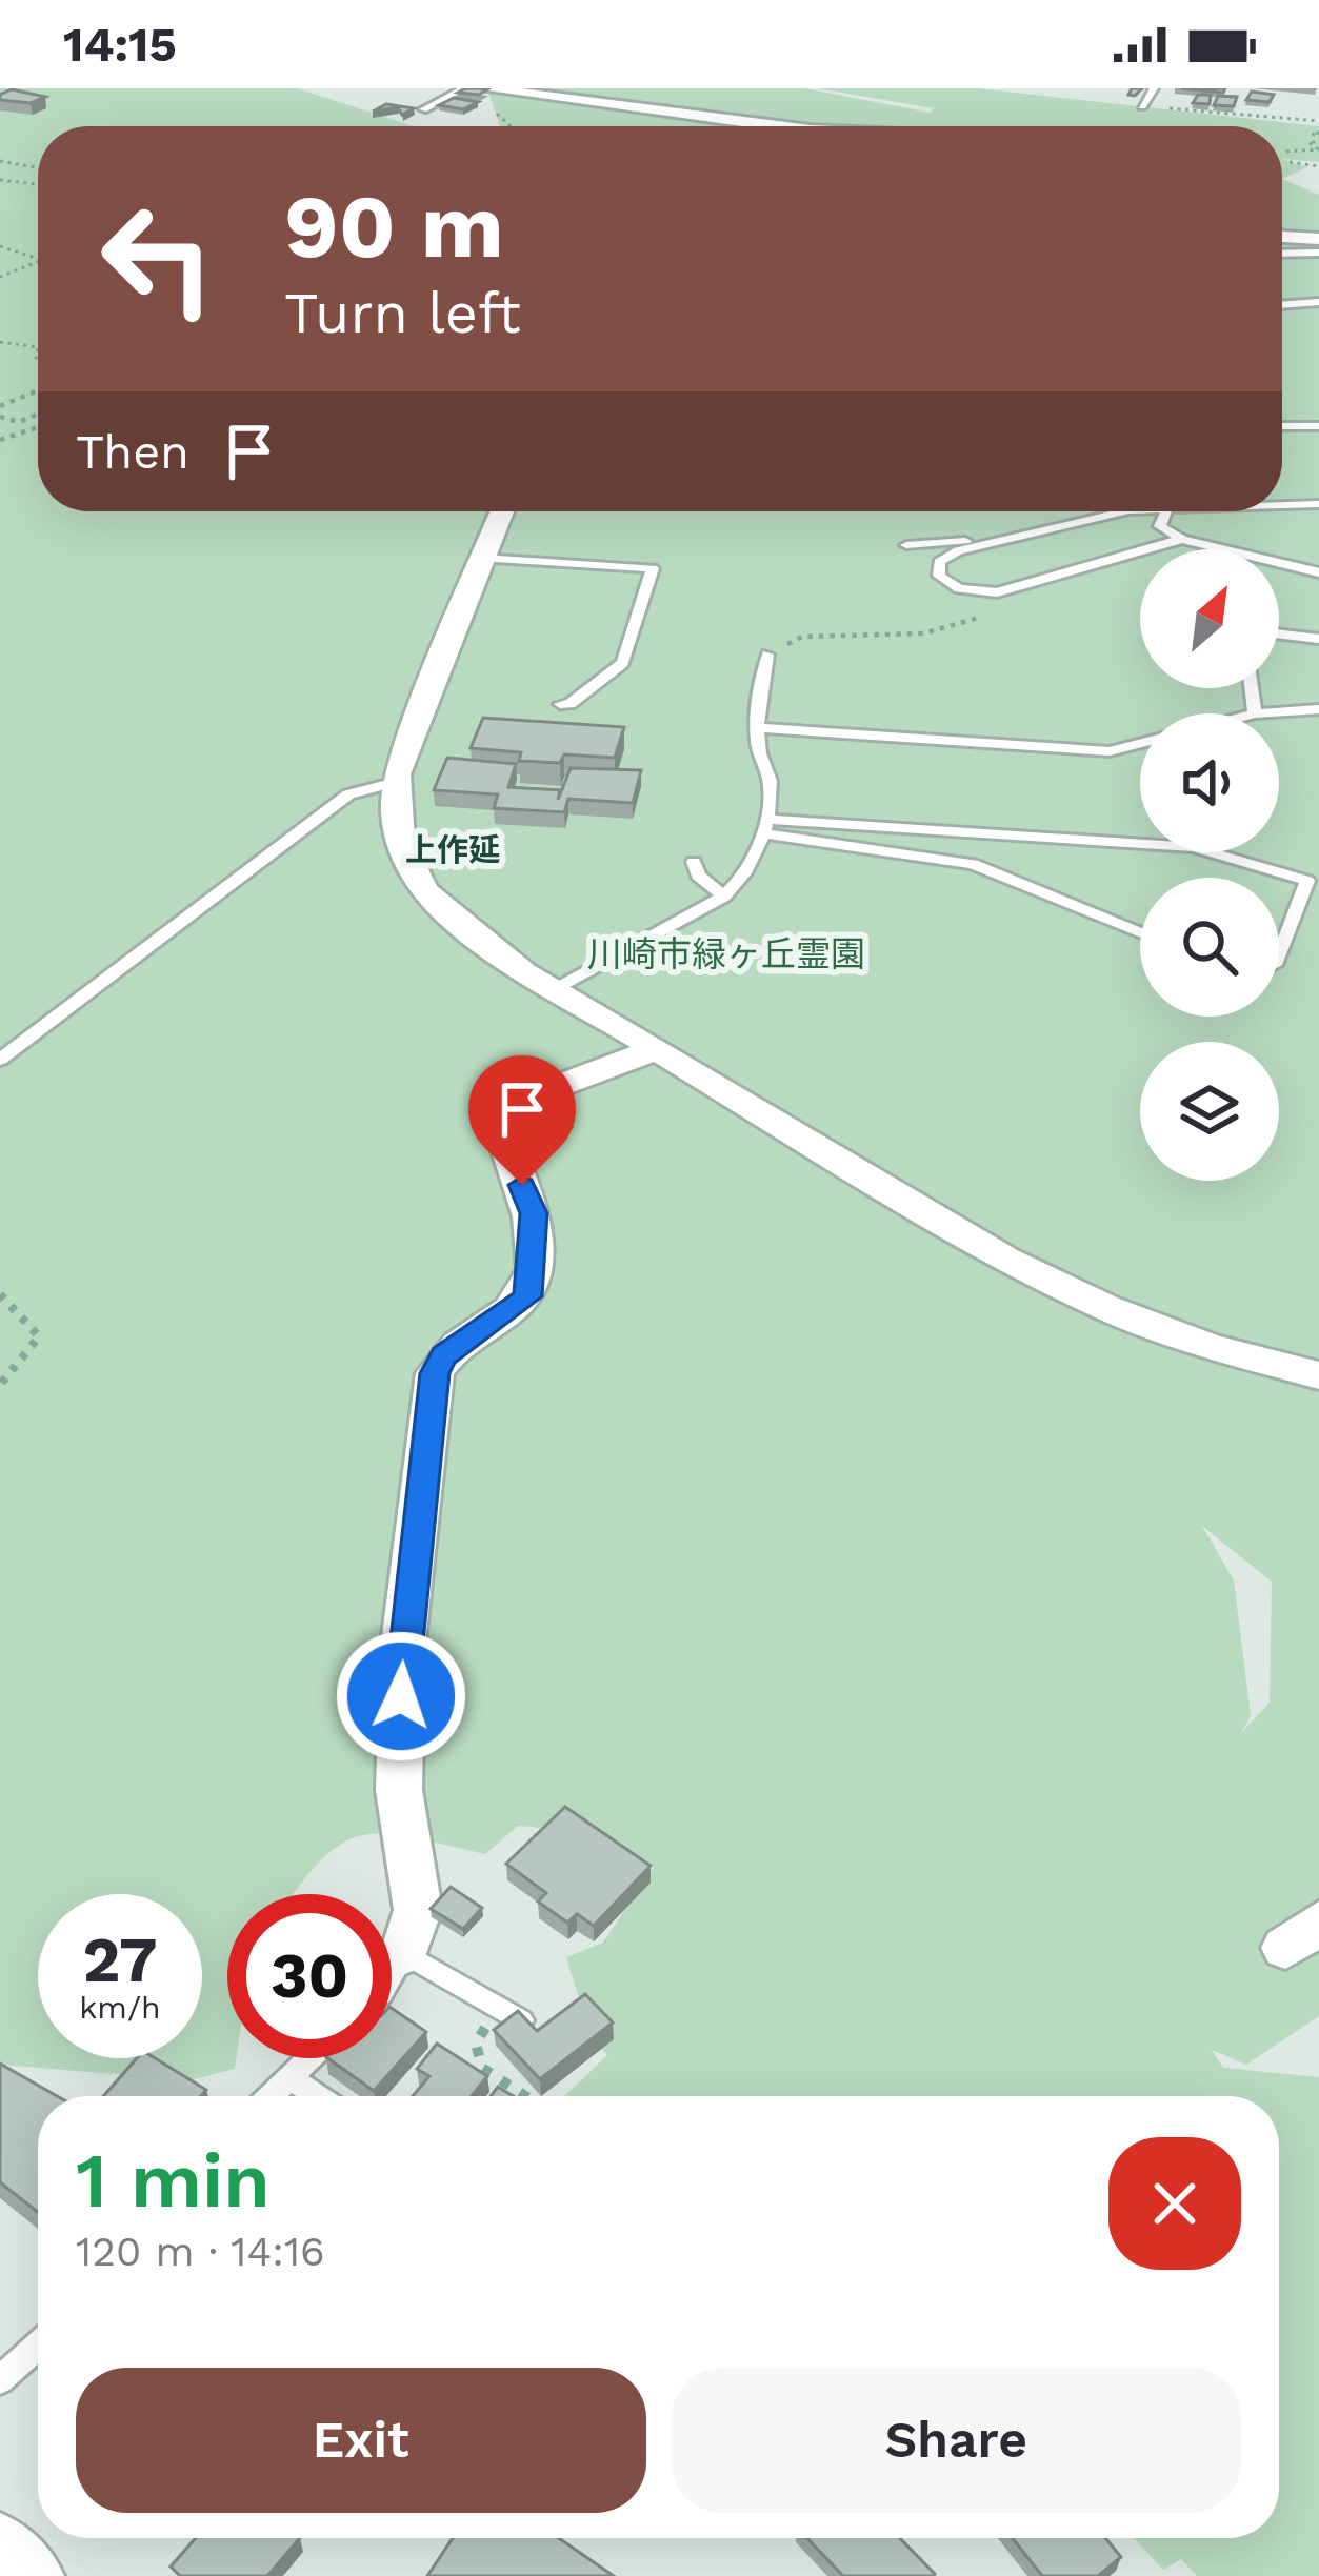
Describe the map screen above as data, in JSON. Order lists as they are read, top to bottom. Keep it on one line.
{"districts":["上作延"],"parks":["川崎市緑ヶ丘霊園"],"north":"top right","page":{"status":"14:15","turn":["90 m","Turn left"],"then":"Then","speed":"27 km/h","limit":"30","heading":["1 min","120 m · 14:16"],"buttons":["Exit","Share"]}}
